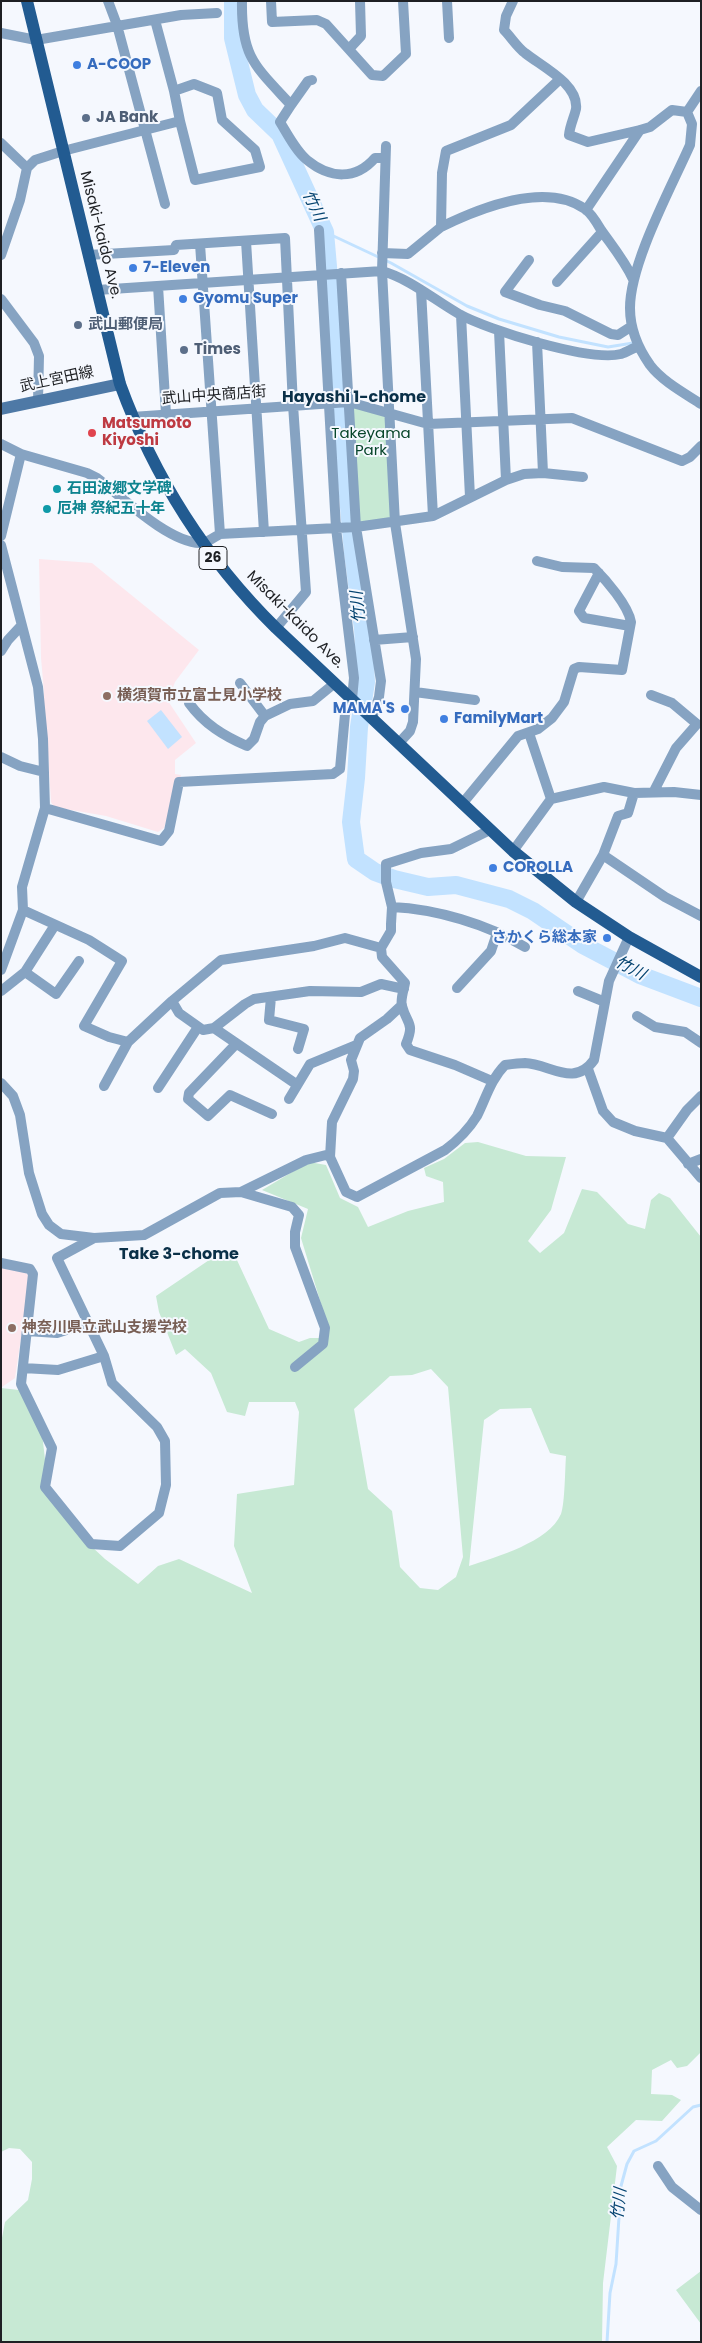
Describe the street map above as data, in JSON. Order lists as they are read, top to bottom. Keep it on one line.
{"streets":{"main road":["Misaki-kaido Ave.","武上宮田線","26"],"street":["武山中央商店街"]},"crossings":[["Misaki-kaido Ave.","武上宮田線"],["Misaki-kaido Ave.","武山中央商店街"]],"districts":["Hayashi 1-chome","Take 3-chome"],"water":["竹川"],"parks":["Takeyama Park"],"places":["A-COOP","JA Bank","7-Eleven","Gyomu Super","武山郵便局","Times","Matsumoto Kiyoshi","石田波郷文学碑","厄神 祭紀五十年","横須賀市立富士見小学校","MAMA'S","FamilyMart","COROLLA","さかくら総本家","神奈川県立武山支援学校"]}
